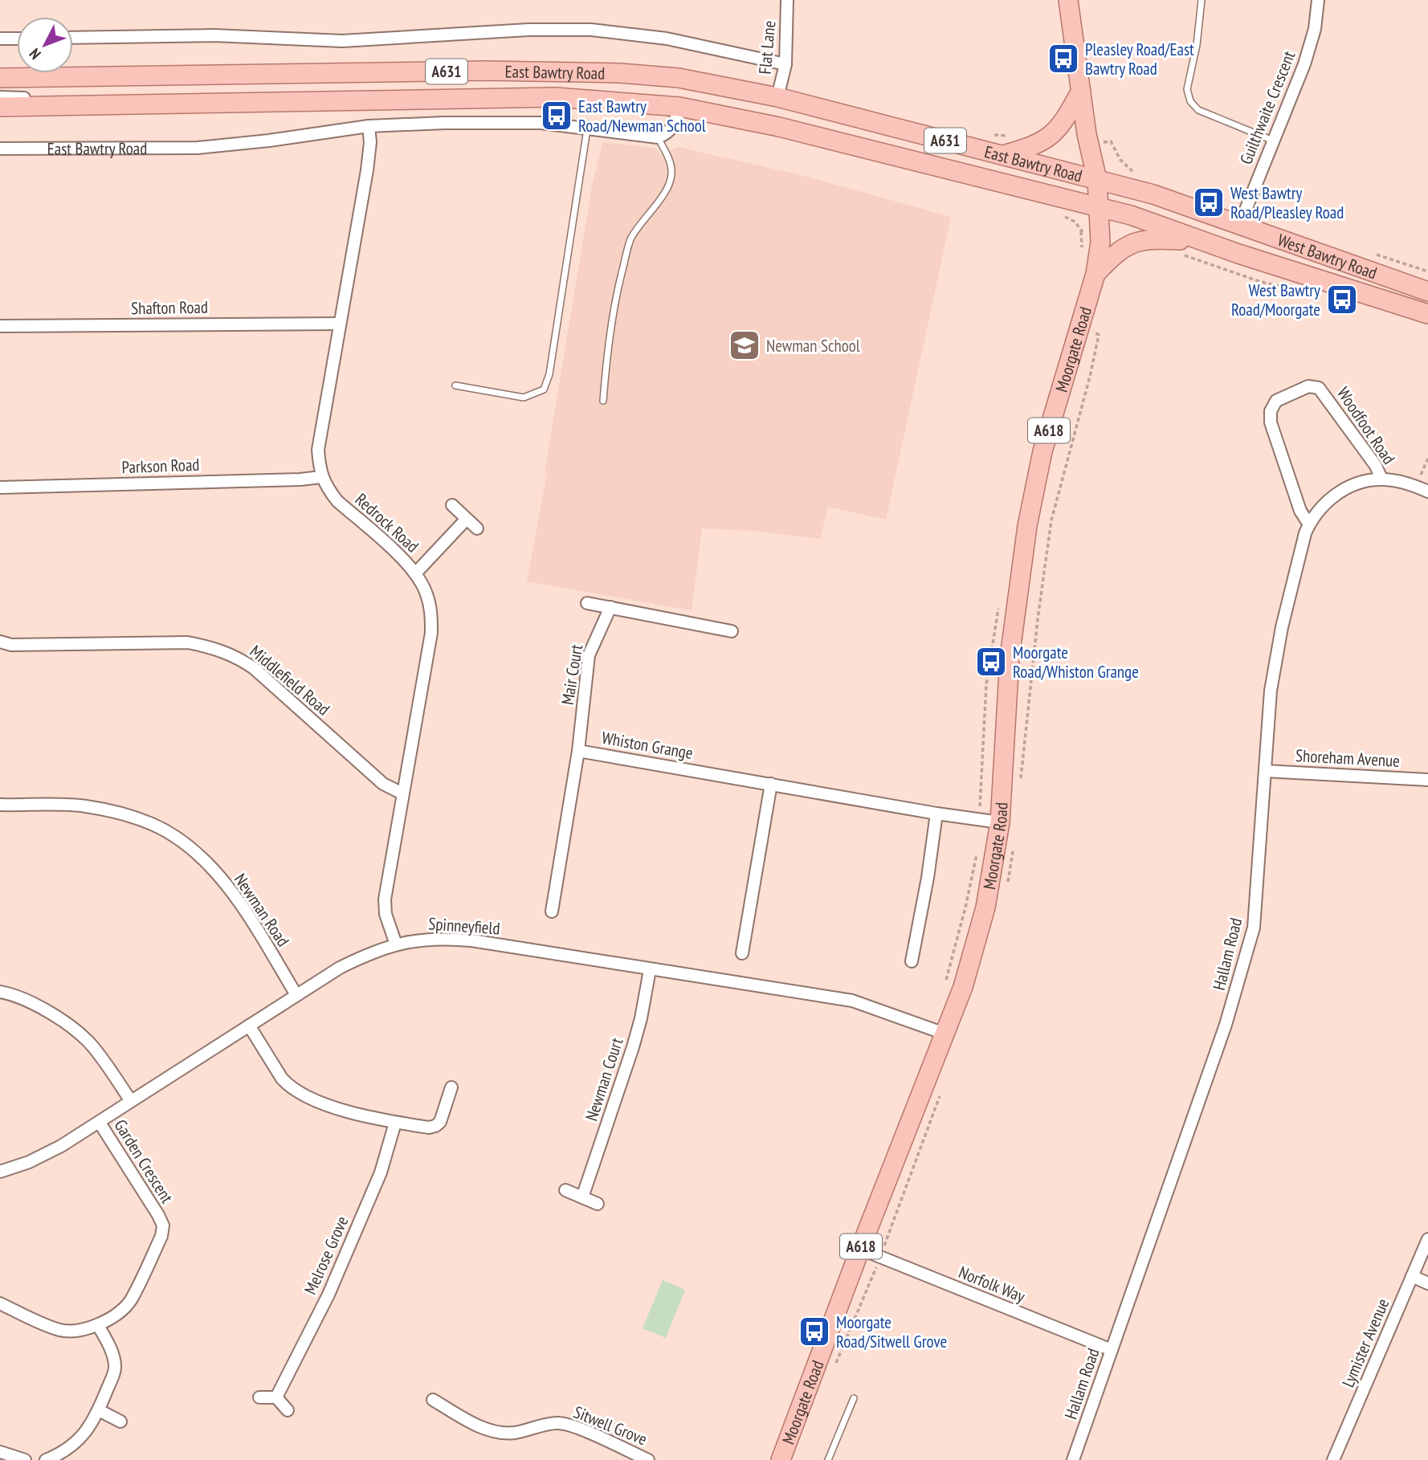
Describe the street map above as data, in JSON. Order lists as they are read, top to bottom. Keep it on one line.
{"streets":{"main road":["A631","East Bawtry Road","West Bawtry Road","Moorgate Road","A618"],"street":["Flat Lane","Guilthwaite Crescent","Shafton Road","Woodfoot Road","Parkson Road","Redrock Road","Mair Court","Middlefield Road","Whiston Grange","Shoreham Avenue","Newman Road","Spinneyfield","Hallam Road","Newman Court","Garden Crescent","Melrose Grove","Norfolk Way","Lymister Avenue","Sitwell Grove"]},"crossings":[["Flat Lane","East Bawtry Road"],["East Bawtry Road","West Bawtry Road"],["East Bawtry Road","Moorgate Road"],["East Bawtry Road","A618"],["East Bawtry Road","Redrock Road"],["Guilthwaite Crescent","West Bawtry Road"],["West Bawtry Road","Moorgate Road"],["West Bawtry Road","A618"],["Shafton Road","Redrock Road"],["Moorgate Road","A618"],["Moorgate Road","Whiston Grange"],["Moorgate Road","Spinneyfield"],["Moorgate Road","Norfolk Way"],["Woodfoot Road","Hallam Road"],["Parkson Road","Redrock Road"],["Redrock Road","Middlefield Road"],["Redrock Road","Spinneyfield"],["Mair Court","Whiston Grange"],["Shoreham Avenue","Hallam Road"],["Newman Road","Spinneyfield"],["Spinneyfield","Newman Court"],["Spinneyfield","Garden Crescent"],["Hallam Road","Norfolk Way"]],"places":{"bus stop":["Pleasley Road/East Bawtry Road","East Bawtry Road/Newman School","West Bawtry Road/Pleasley Road","West Bawtry Road/Moorgate","Moorgate Road/Whiston Grange","Moorgate Road/Sitwell Grove"],"school or university":["Newman School"]},"north":"bottom left"}
